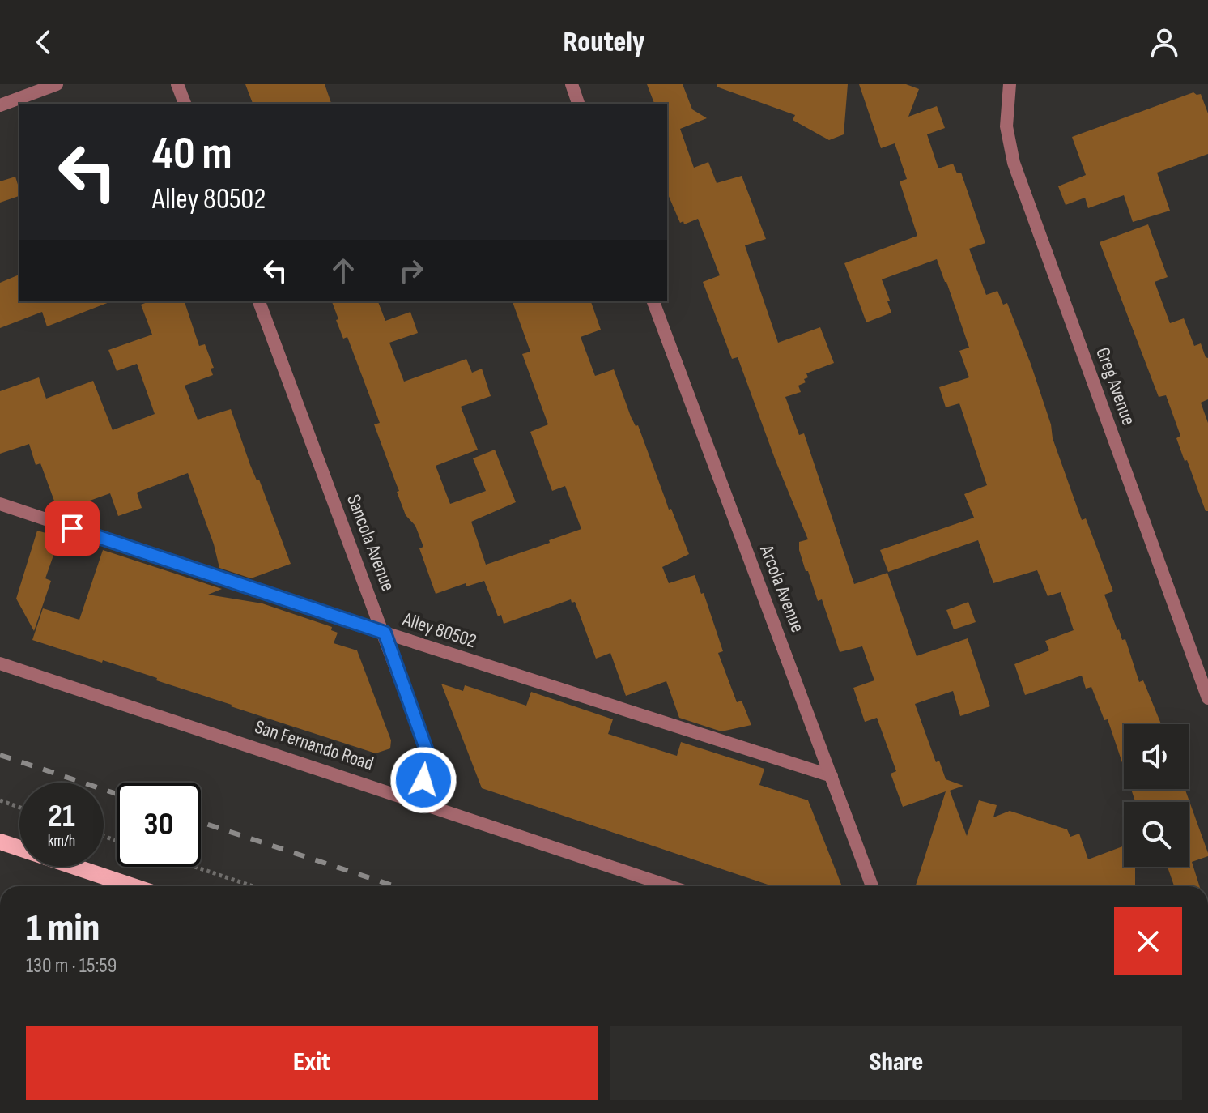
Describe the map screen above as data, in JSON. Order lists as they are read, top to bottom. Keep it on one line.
{"streets":{"street":["Greg Avenue","Sancola Avenue","Arcola Avenue","Alley 80502","San Fernando Road"]},"crossings":[["Sancola Avenue","Alley 80502"],["Sancola Avenue","San Fernando Road"],["Arcola Avenue","Alley 80502"]],"page":{"header":"Routely","turn":["40 m","Alley 80502"],"speed":"21 km/h","limit":"30","heading":["1 min","130 m · 15:59"],"buttons":["Exit","Share"]}}
